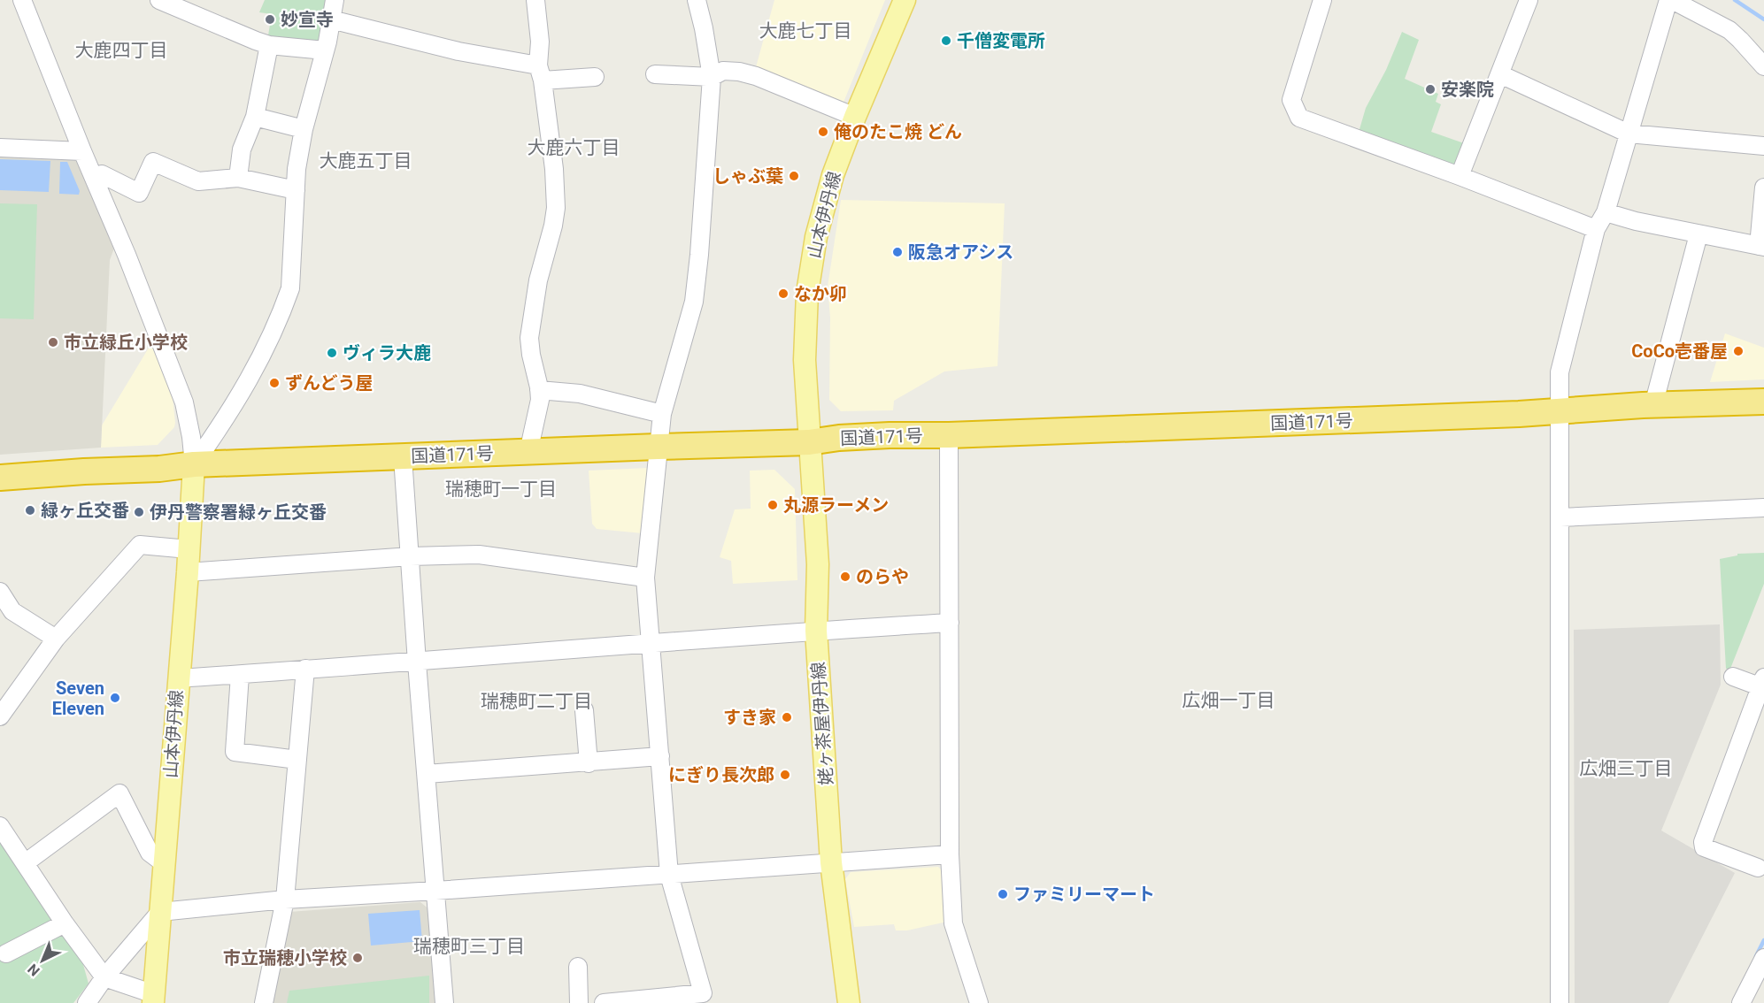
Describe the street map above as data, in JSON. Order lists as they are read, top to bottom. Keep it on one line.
{"streets":{"highway":["国道171号"],"main road":["山本伊丹線","姥ヶ茶屋伊丹線"]},"crossings":[["山本伊丹線","国道171号"],["山本伊丹線","姥ヶ茶屋伊丹線"],["国道171号","姥ヶ茶屋伊丹線"]],"districts":["大鹿七丁目","大鹿四丁目","大鹿六丁目","大鹿五丁目","瑞穂町一丁目","広畑一丁目","瑞穂町二丁目","広畑三丁目","瑞穂町三丁目"],"places":["妙宣寺","千僧変電所","安楽院","俺のたこ焼 どん","しゃぶ葉","阪急オアシス","なか卯","市立緑丘小学校","CoCo壱番屋","ヴィラ大鹿","ずんどう屋","丸源ラーメン","緑ヶ丘交番","伊丹警察署緑ヶ丘交番","のらや","Seven Eleven","すき家","にぎり長次郎","ファミリーマート","市立瑞穂小学校"],"north":"bottom left"}
